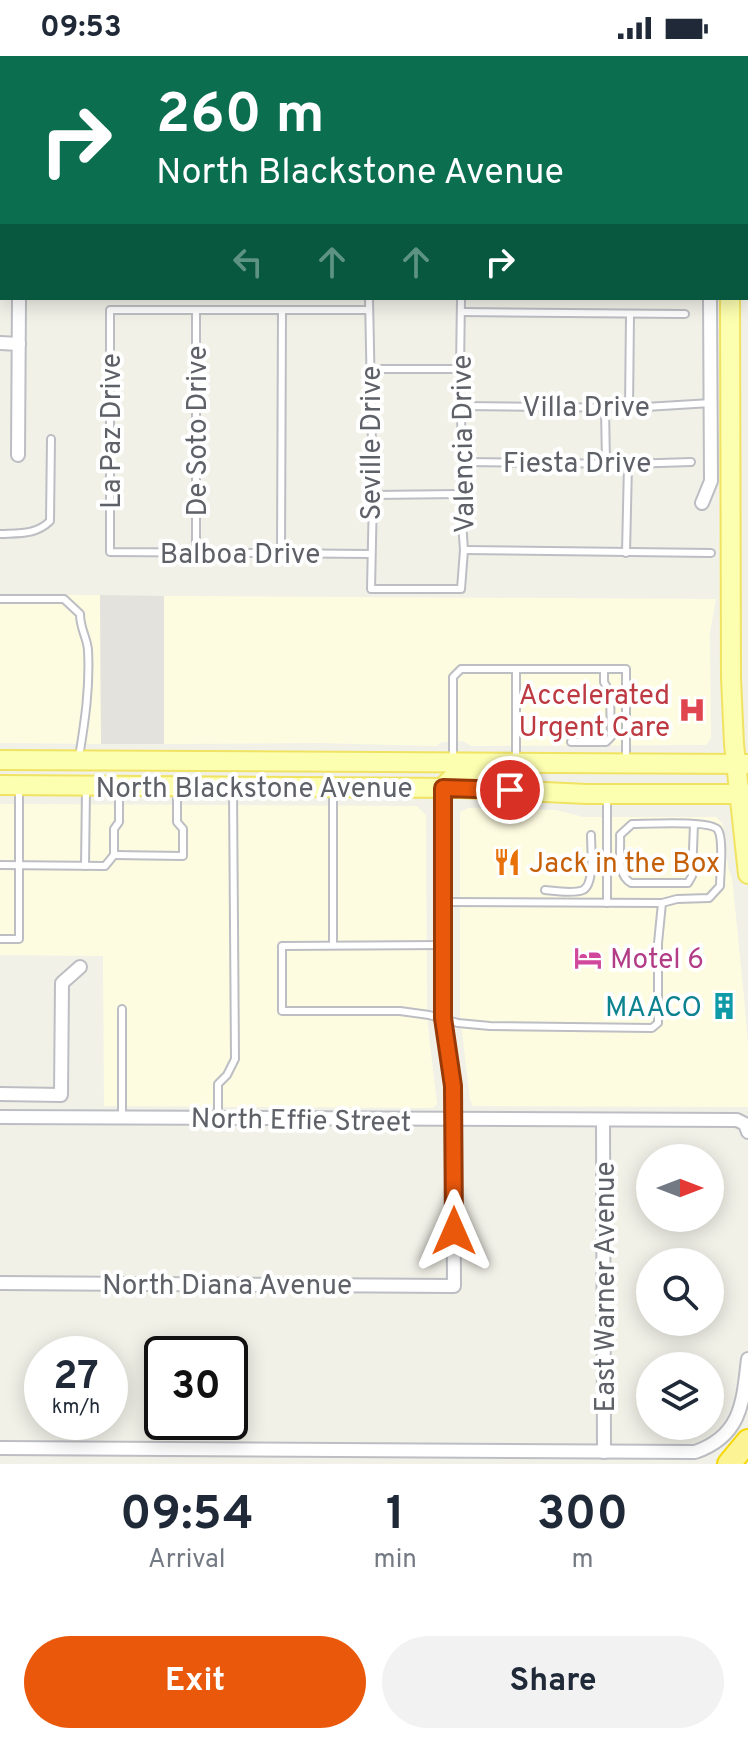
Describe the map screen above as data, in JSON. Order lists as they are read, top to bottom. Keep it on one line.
{"streets":{"main road":["North Blackstone Avenue"],"street":["North Effie Street","North Diana Avenue","East Warner Avenue"],"lane":["Villa Drive","La Paz Drive","De Soto Drive","Seville Drive","Valencia Drive","Fiesta Drive","Balboa Drive"]},"crossings":[["Villa Drive","Valencia Drive"],["La Paz Drive","De Soto Drive"],["La Paz Drive","Balboa Drive"],["De Soto Drive","Balboa Drive"],["Seville Drive","Valencia Drive"],["Seville Drive","Balboa Drive"],["Valencia Drive","Fiesta Drive"],["North Effie Street","North Diana Avenue"],["North Effie Street","East Warner Avenue"]],"places":{"hospital":["Accelerated Urgent Care"],"restaurant":["Jack in the Box"],"hotel":["Motel 6"],"building":["MAACO"]},"north":"right","page":{"status":"09:53","turn":["260 m","North Blackstone Avenue"],"speed":"27 km/h","limit":"30","eta":["09:54","Arrival","1","min","300","m"],"buttons":["Exit","Share"]}}
